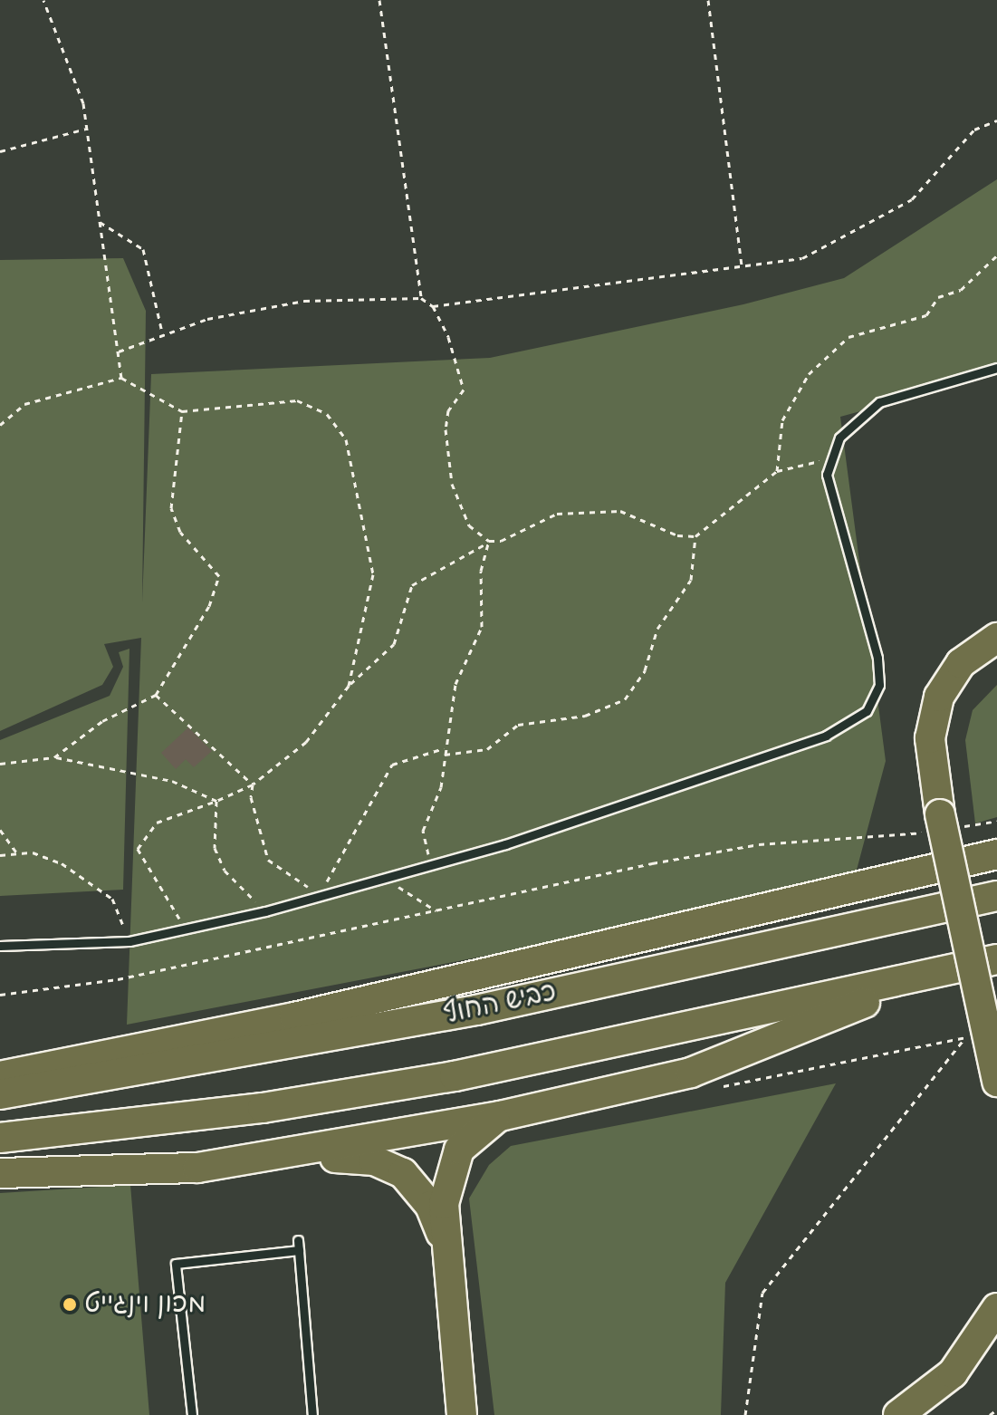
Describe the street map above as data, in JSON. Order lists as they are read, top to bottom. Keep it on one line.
{"streets":{"highway":["כביש החוף"]},"places":["מכון וינגייט"]}
